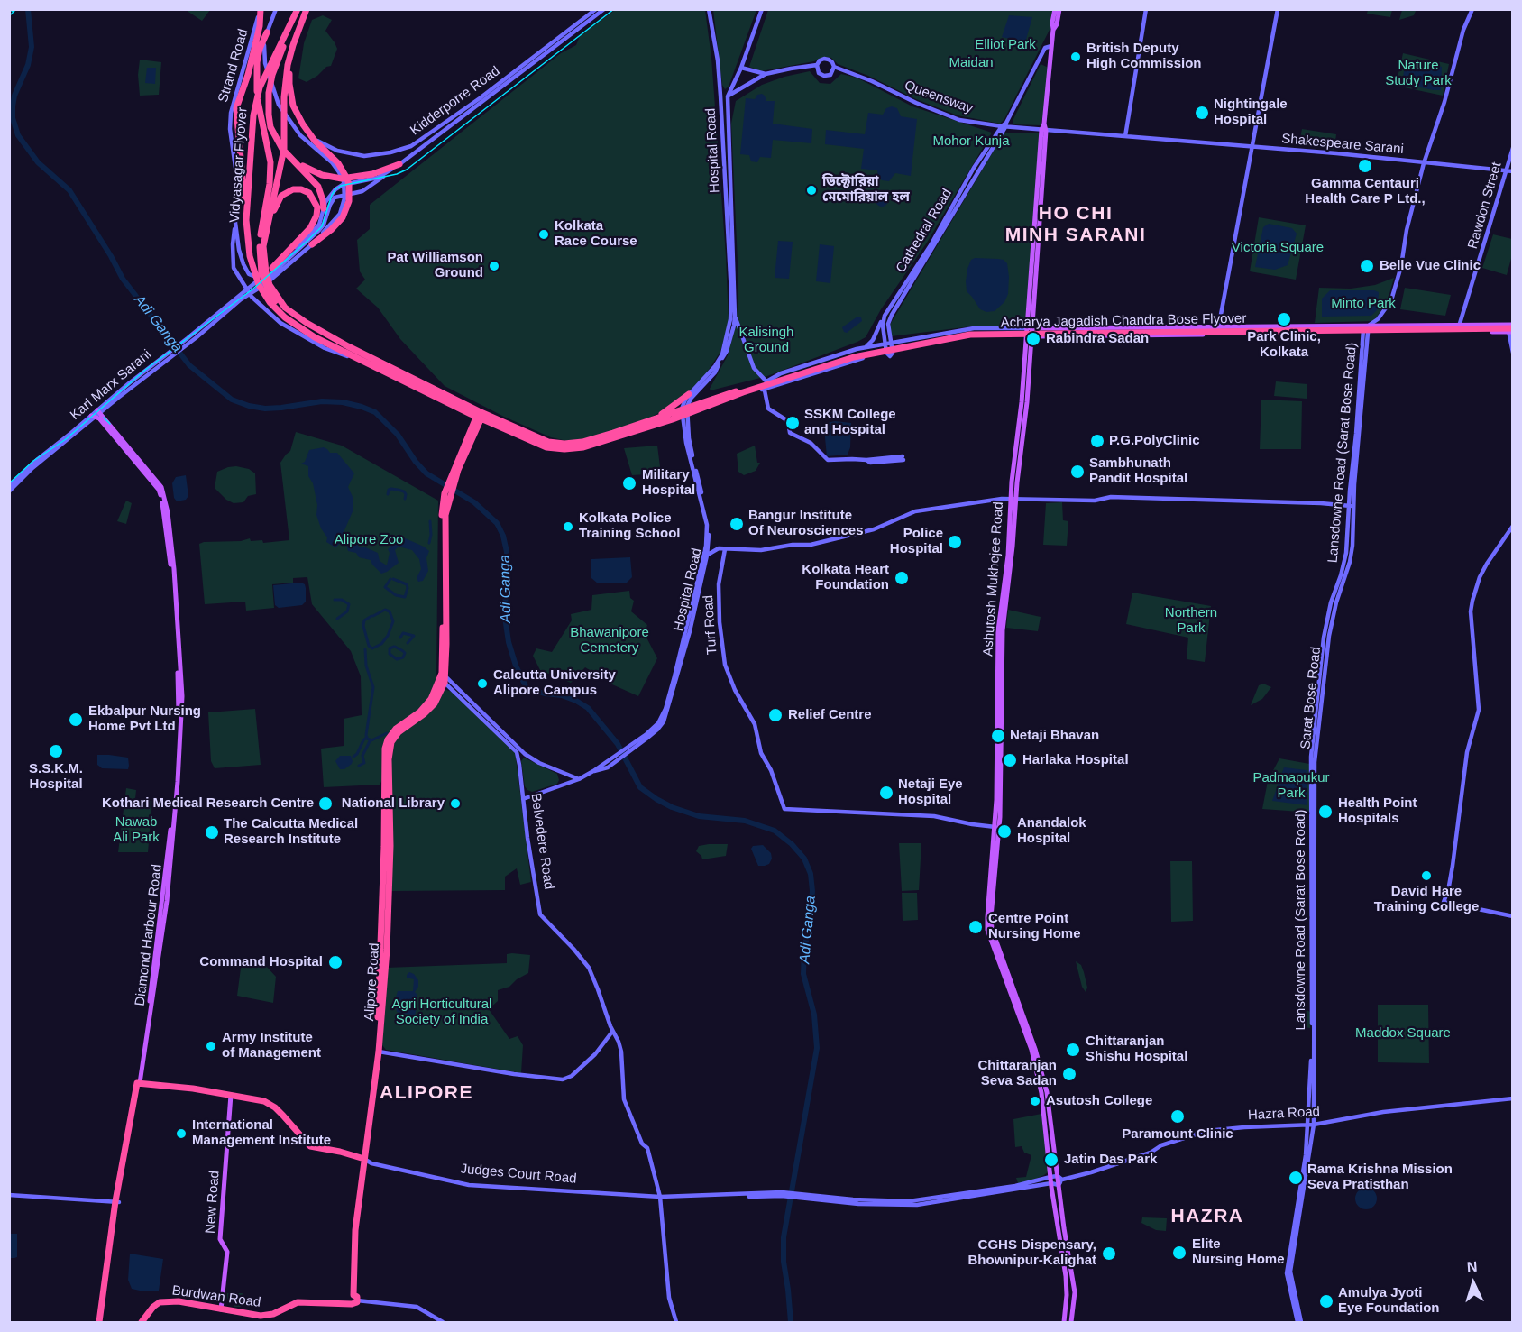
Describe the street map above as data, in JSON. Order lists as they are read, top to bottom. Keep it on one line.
{"streets":{"highway":["Vidyasagar Flyover","Acharya Jagadish Chandra Bose Flyover","Diamond Harbour Road","Alipore Road","Judges Court Road","Burdwan Road"],"main road":["Strand Road","Queensway","Kidderporre Road","Shakespeare Sarani","Hospital Road","Rawdon Street","Cathedral Road","Karl Marx Sarani","Lansdowne Road (Sarat Bose Road)","Ashutosh Mukhejee Road","Turf Road","Belvedere Road","Hazra Road","New Road"]},"crossings":[["Queensway","Shakespeare Sarani"],["Queensway","Cathedral Road"],["Queensway","Ashutosh Mukhejee Road"],["Shakespeare Sarani","Rawdon Street"],["Shakespeare Sarani","Ashutosh Mukhejee Road"],["Hospital Road","Acharya Jagadish Chandra Bose Flyover"],["Cathedral Road","Ashutosh Mukhejee Road"],["Karl Marx Sarani","Diamond Harbour Road"],["Lansdowne Road (Sarat Bose Road)","Hazra Road"],["Ashutosh Mukhejee Road","Turf Road"],["Belvedere Road","Judges Court Road"],["Diamond Harbour Road","Judges Court Road"],["Alipore Road","Judges Court Road"],["Alipore Road","Burdwan Road"],["Judges Court Road","New Road"],["New Road","Burdwan Road"]],"districts":["HO CHI MINH SARANI","ALIPORE","HAZRA"],"water":["Adi Ganga"],"parks":["Elliot Park","Maidan","Nature Study Park","Mohor Kunja","Victoria Square","Minto Park","Kalisingh Ground","Alipore Zoo","Northern Park","Bhawanipore Cemetery","Padmapukur Park","Nawab Ali Park","Agri Horticultural Society of India","Maddox Square"],"places":["British Deputy High Commission","Nightingale Hospital","Gamma Centauri Health Care P Ltd.,","ভিক্টোরিয়া মেমোরিয়াল হল","Kolkata Race Course","Pat Williamson Ground","Belle Vue Clinic","Park Clinic, Kolkata","Rabindra Sadan","SSKM College and Hospital","P.G.PolyClinic","Sambhunath Pandit Hospital","Military Hospital","Bangur Institute Of Neurosciences","Kolkata Police Training School","Police Hospital","Kolkata Heart Foundation","Calcutta University Alipore Campus","Relief Centre","Ekbalpur Nursing Home Pvt Ltd","Netaji Bhavan","S.S.K.M. Hospital","Harlaka Hospital","Netaji Eye Hospital","Kothari Medical Research Centre","National Library","Health Point Hospitals","Anandalok Hospital","The Calcutta Medical Research Institute","David Hare Training College","Centre Point Nursing Home","Command Hospital","Army Institute of Management","Chittaranjan Shishu Hospital","Chittaranjan Seva Sadan","Asutosh College","Paramount Clinic","International Management Institute","Jatin Das Park","Rama Krishna Mission Seva Pratisthan","Elite Nursing Home","CGHS Dispensary, Bhownipur-Kalighat","Amulya Jyoti Eye Foundation"],"north":"top"}
